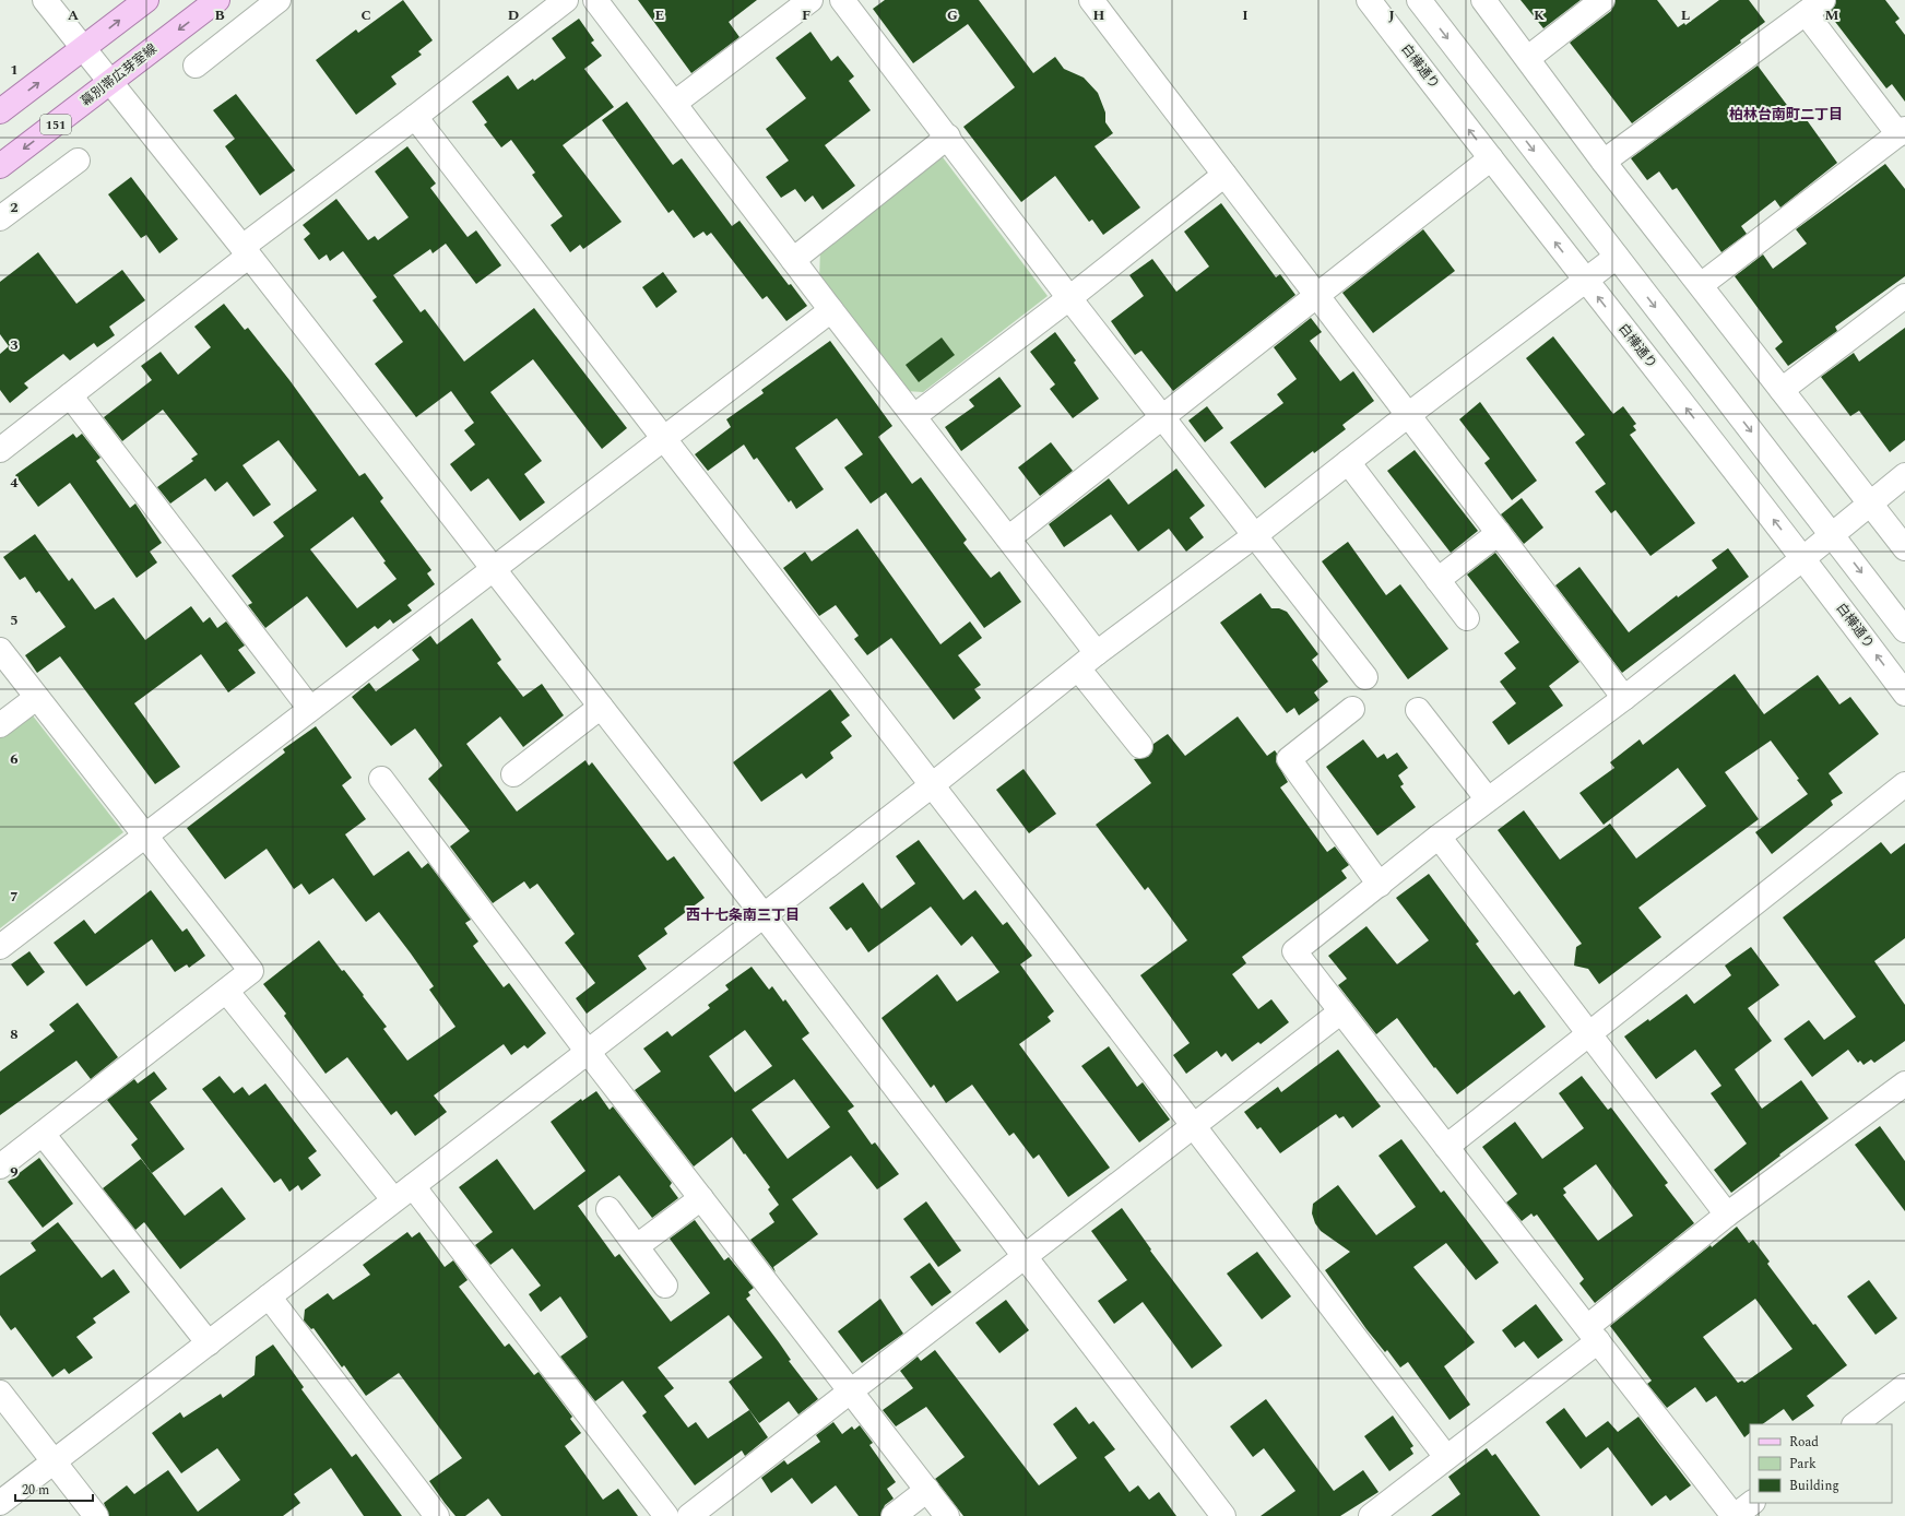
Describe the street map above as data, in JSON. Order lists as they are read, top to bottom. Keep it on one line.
{"streets":{"main road":["幕別帯広芽室線","151"],"street":["白樺通り"]},"districts":["柏林台南町二丁目","西十七条南三丁目"],"legend":["Road","Park","Building"],"scale_bar":"20 m","grid":{"columns":["A","B","C","D","E","F","G","H","I","J","K","L","M"],"rows":["1","2","3","4","5","6","7","8","9"]}}
